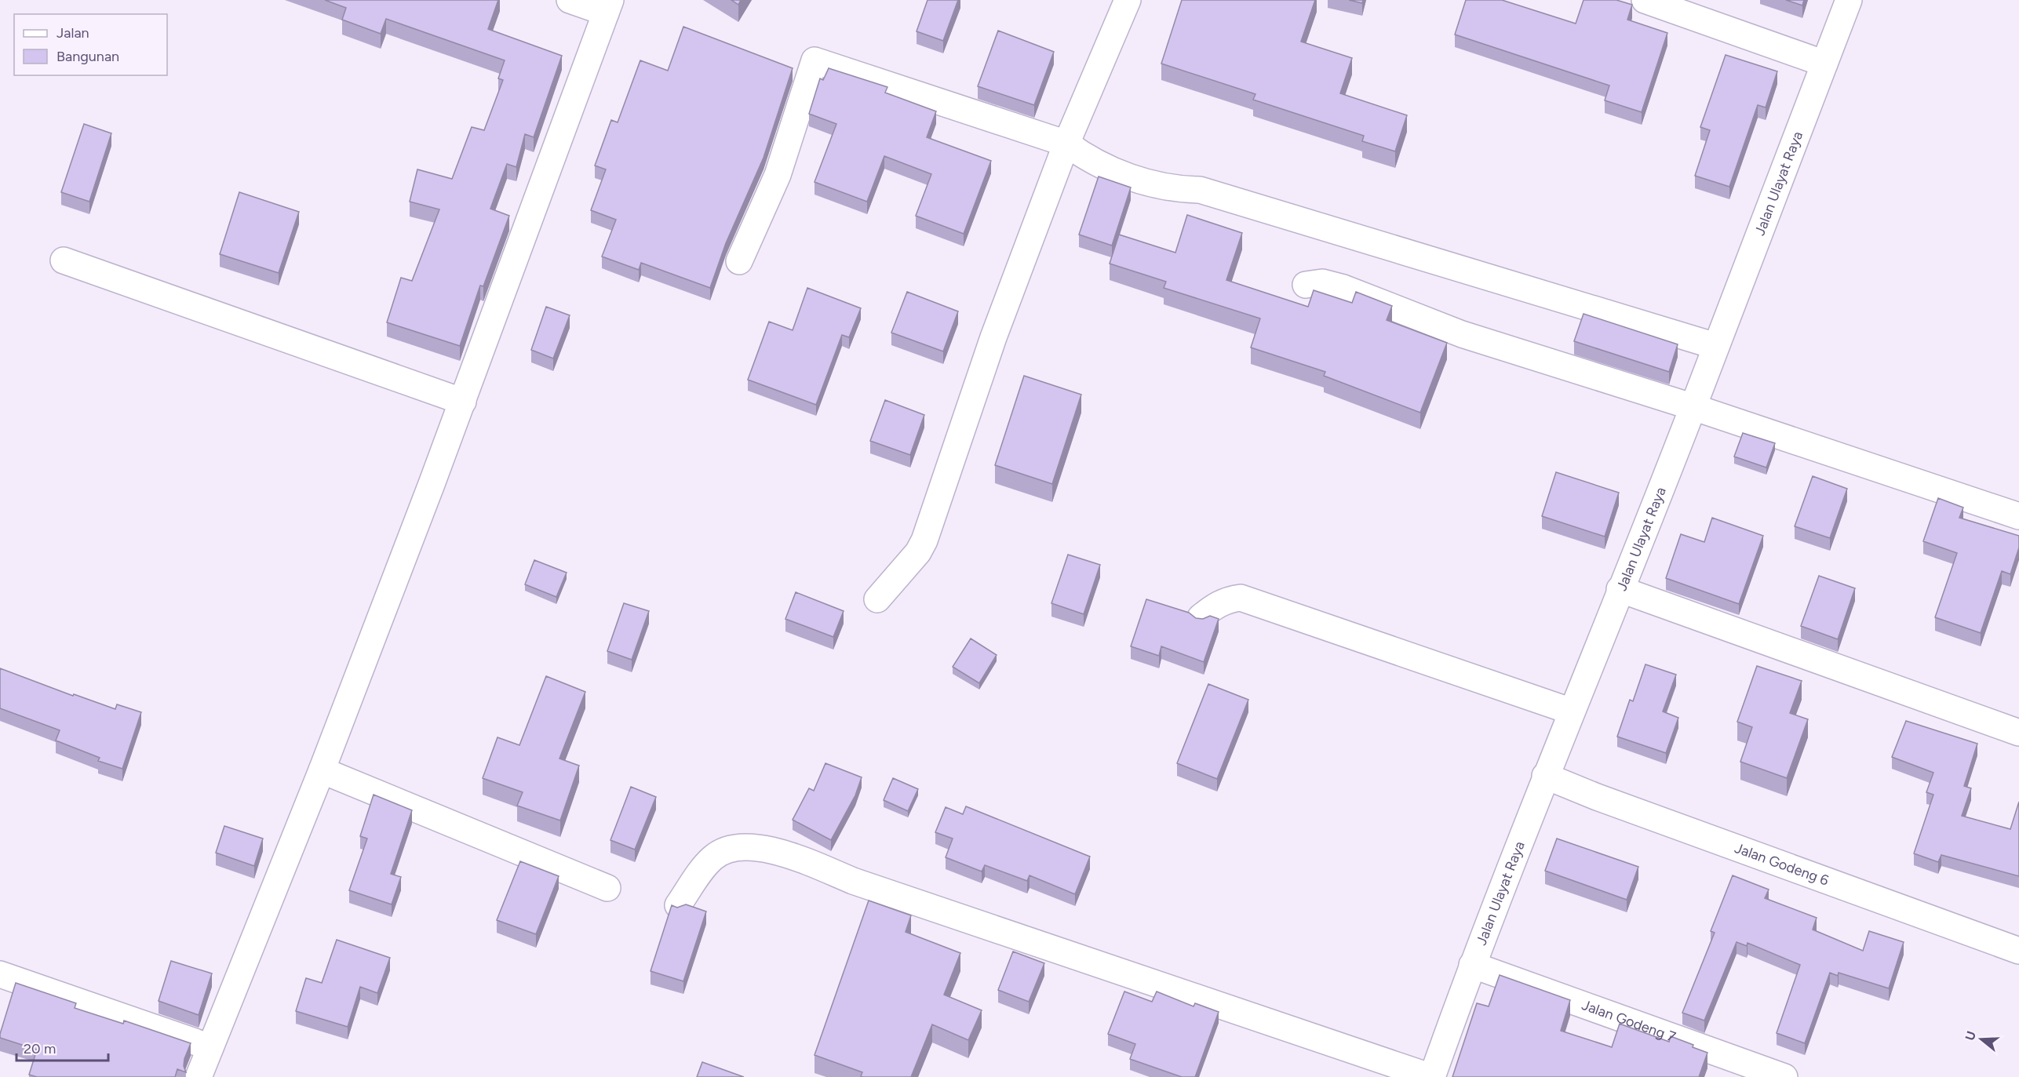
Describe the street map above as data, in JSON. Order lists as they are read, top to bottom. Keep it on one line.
{"streets":{"street":["Jalan Ulayat Raya","Jalan Godeng 6","Jalan Godeng 7"]},"crossings":[["Jalan Ulayat Raya","Jalan Godeng 6"],["Jalan Ulayat Raya","Jalan Godeng 7"]],"legend":["Jalan","Bangunan"],"scale_bar":"20 m","north":"left"}
